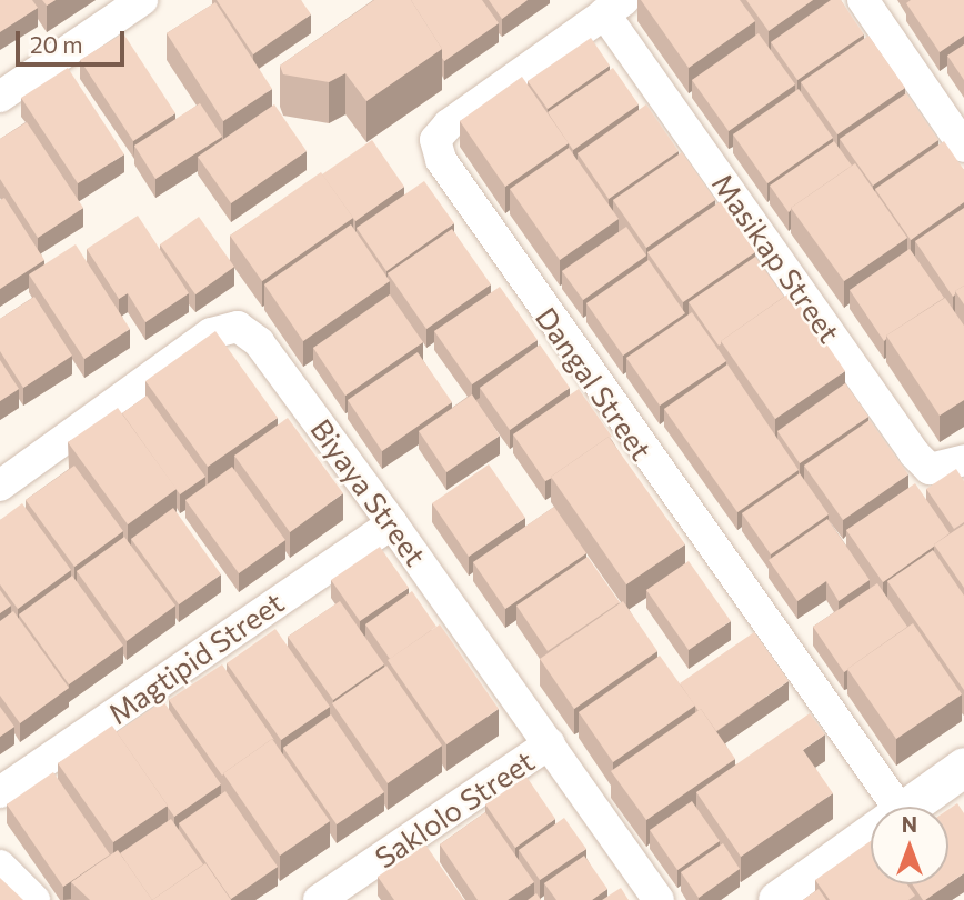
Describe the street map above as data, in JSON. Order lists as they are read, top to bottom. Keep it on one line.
{"streets":{"street":["Masikap Street","Dangal Street","Biyaya Street","Magtipid Street","Saklolo Street"]},"crossings":[["Masikap Street","Dangal Street"],["Biyaya Street","Magtipid Street"],["Biyaya Street","Saklolo Street"]],"scale_bar":"20 m","north":"top"}
